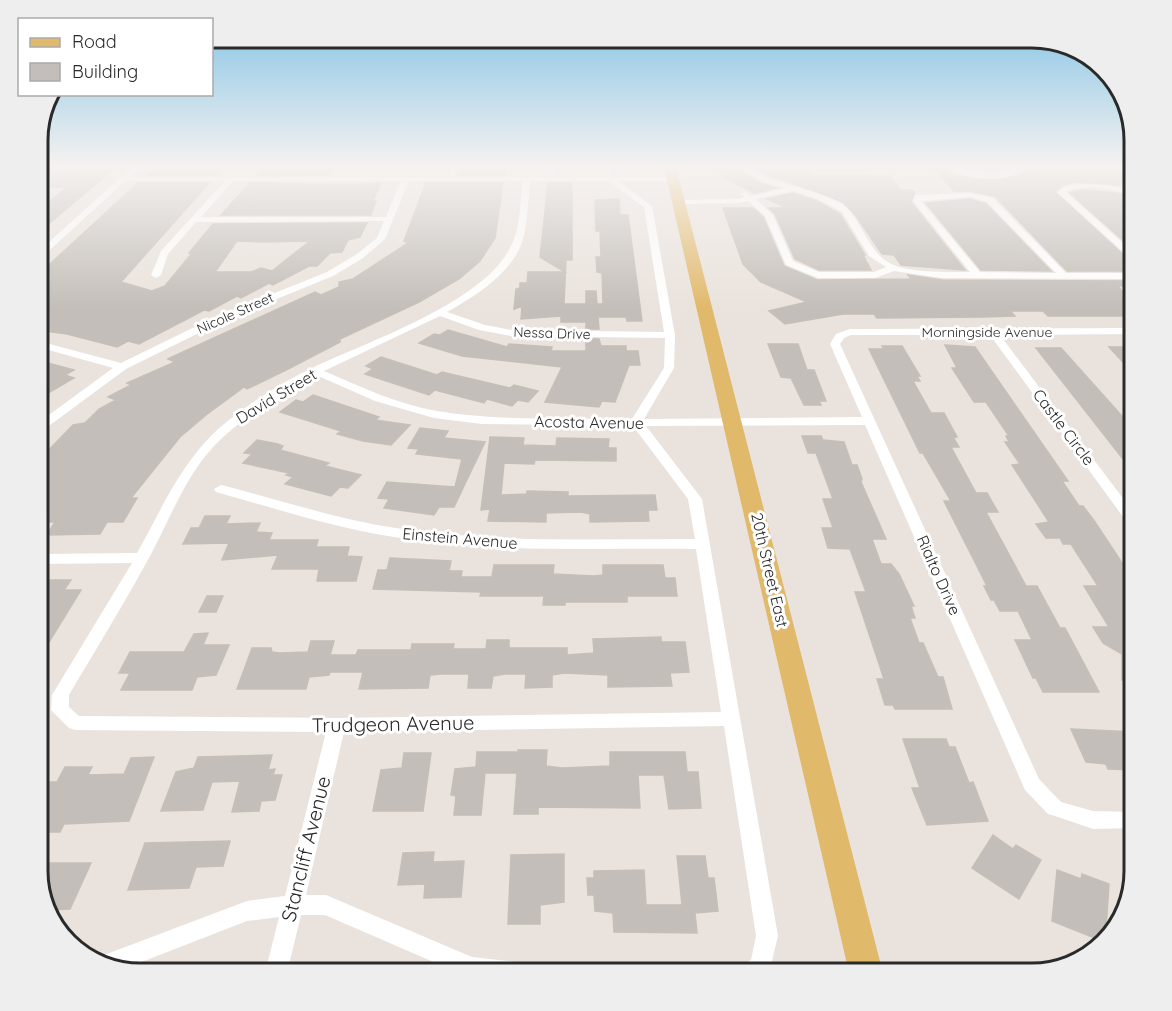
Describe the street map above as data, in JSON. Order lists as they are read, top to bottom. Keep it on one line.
{"streets":{"main road":["20th Street East"],"street":["Nicole Street","Morningside Avenue","Nessa Drive","David Street","Acosta Avenue","Castle Circle","Einstein Avenue","Rialto Drive","Trudgeon Avenue","Stancliff Avenue"]},"crossings":[["Morningside Avenue","Castle Circle"],["Morningside Avenue","Rialto Drive"],["Nessa Drive","David Street"],["David Street","Acosta Avenue"],["David Street","Trudgeon Avenue"],["Acosta Avenue","20th Street East"],["Acosta Avenue","Rialto Drive"],["Trudgeon Avenue","Stancliff Avenue"]],"legend":["Road","Building"]}
